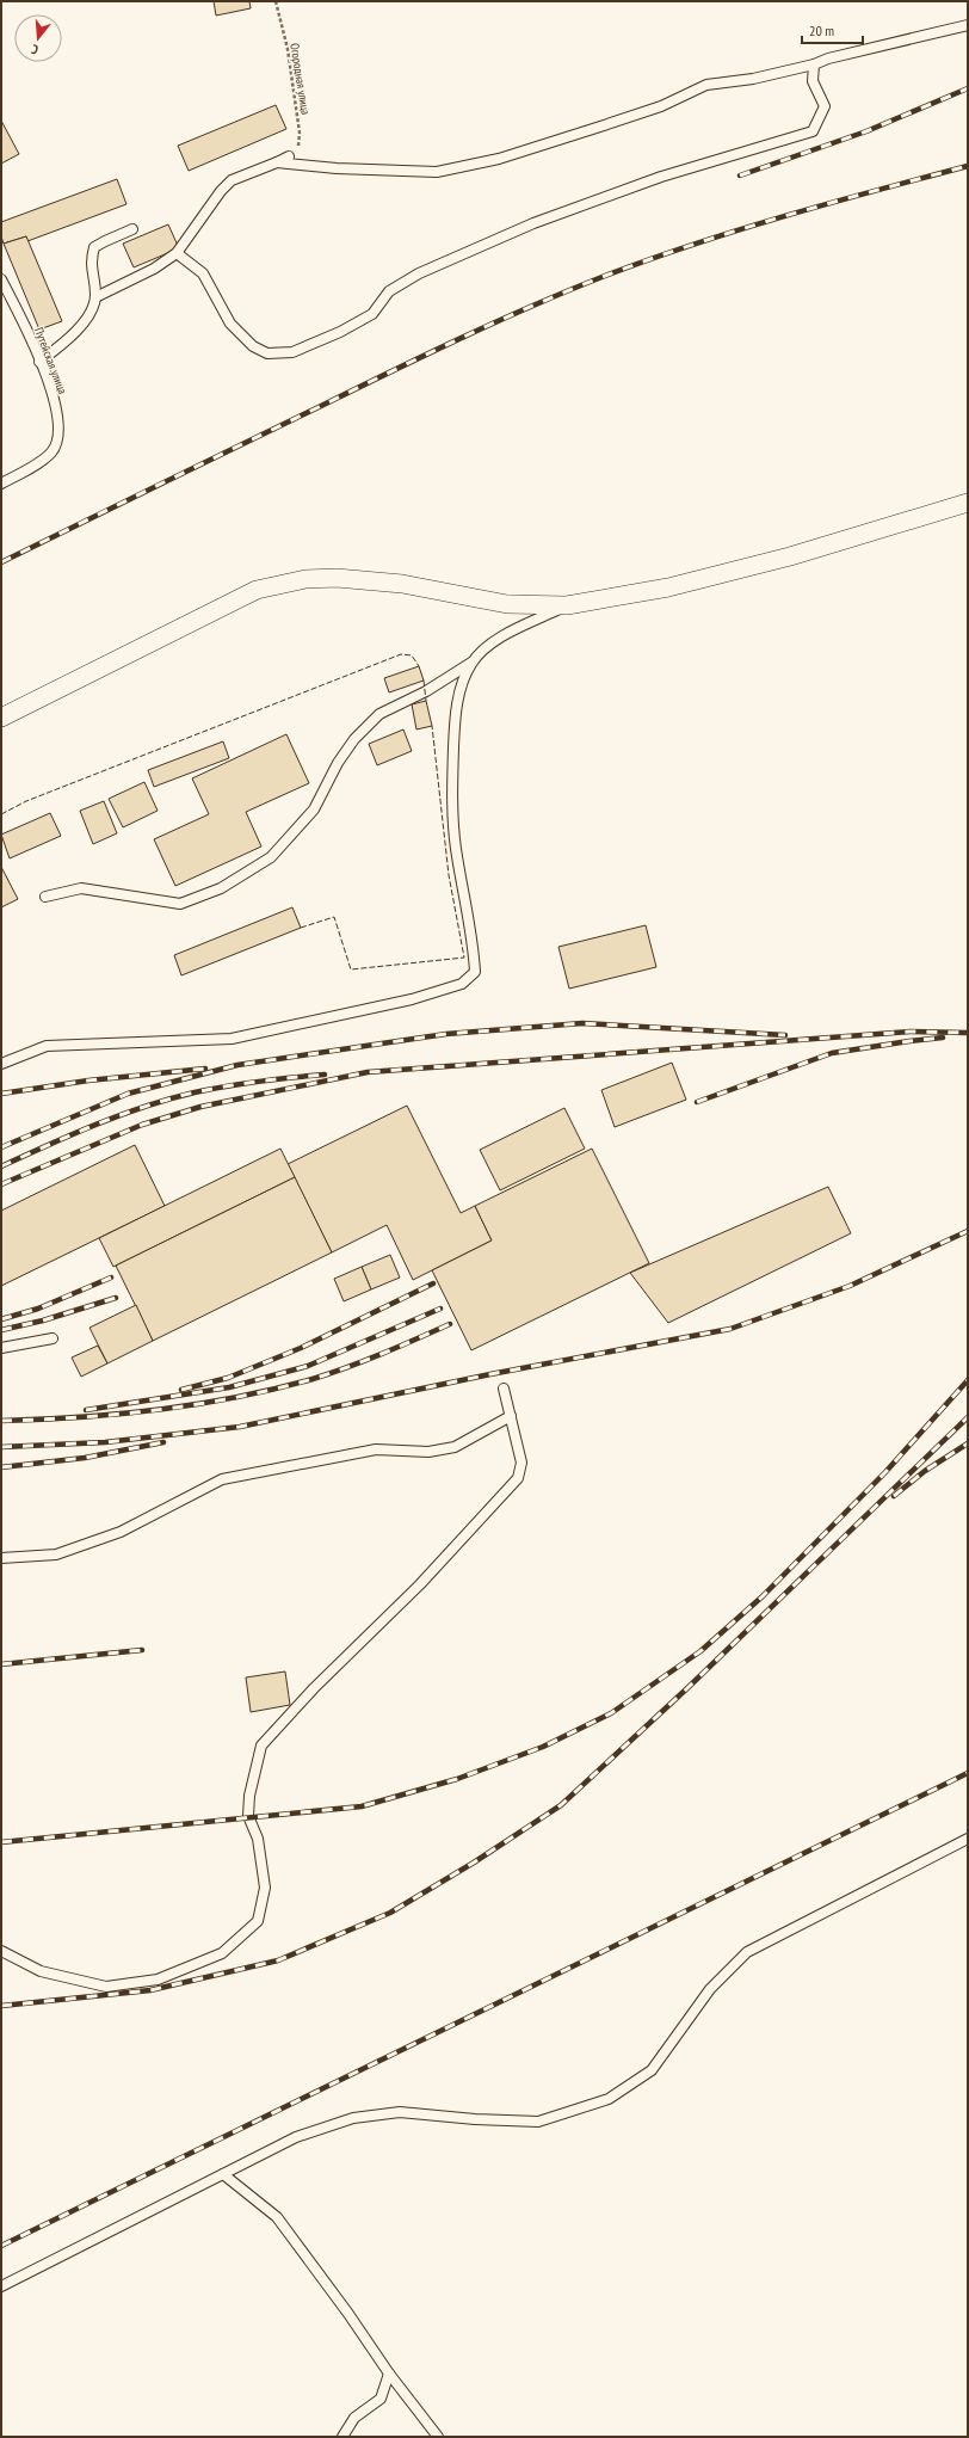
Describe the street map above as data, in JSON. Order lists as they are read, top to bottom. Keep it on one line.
{"streets":{"lane":["Путейская улица"],"path":["Огородная улица"]},"scale_bar":"20 m","north":"bottom"}
